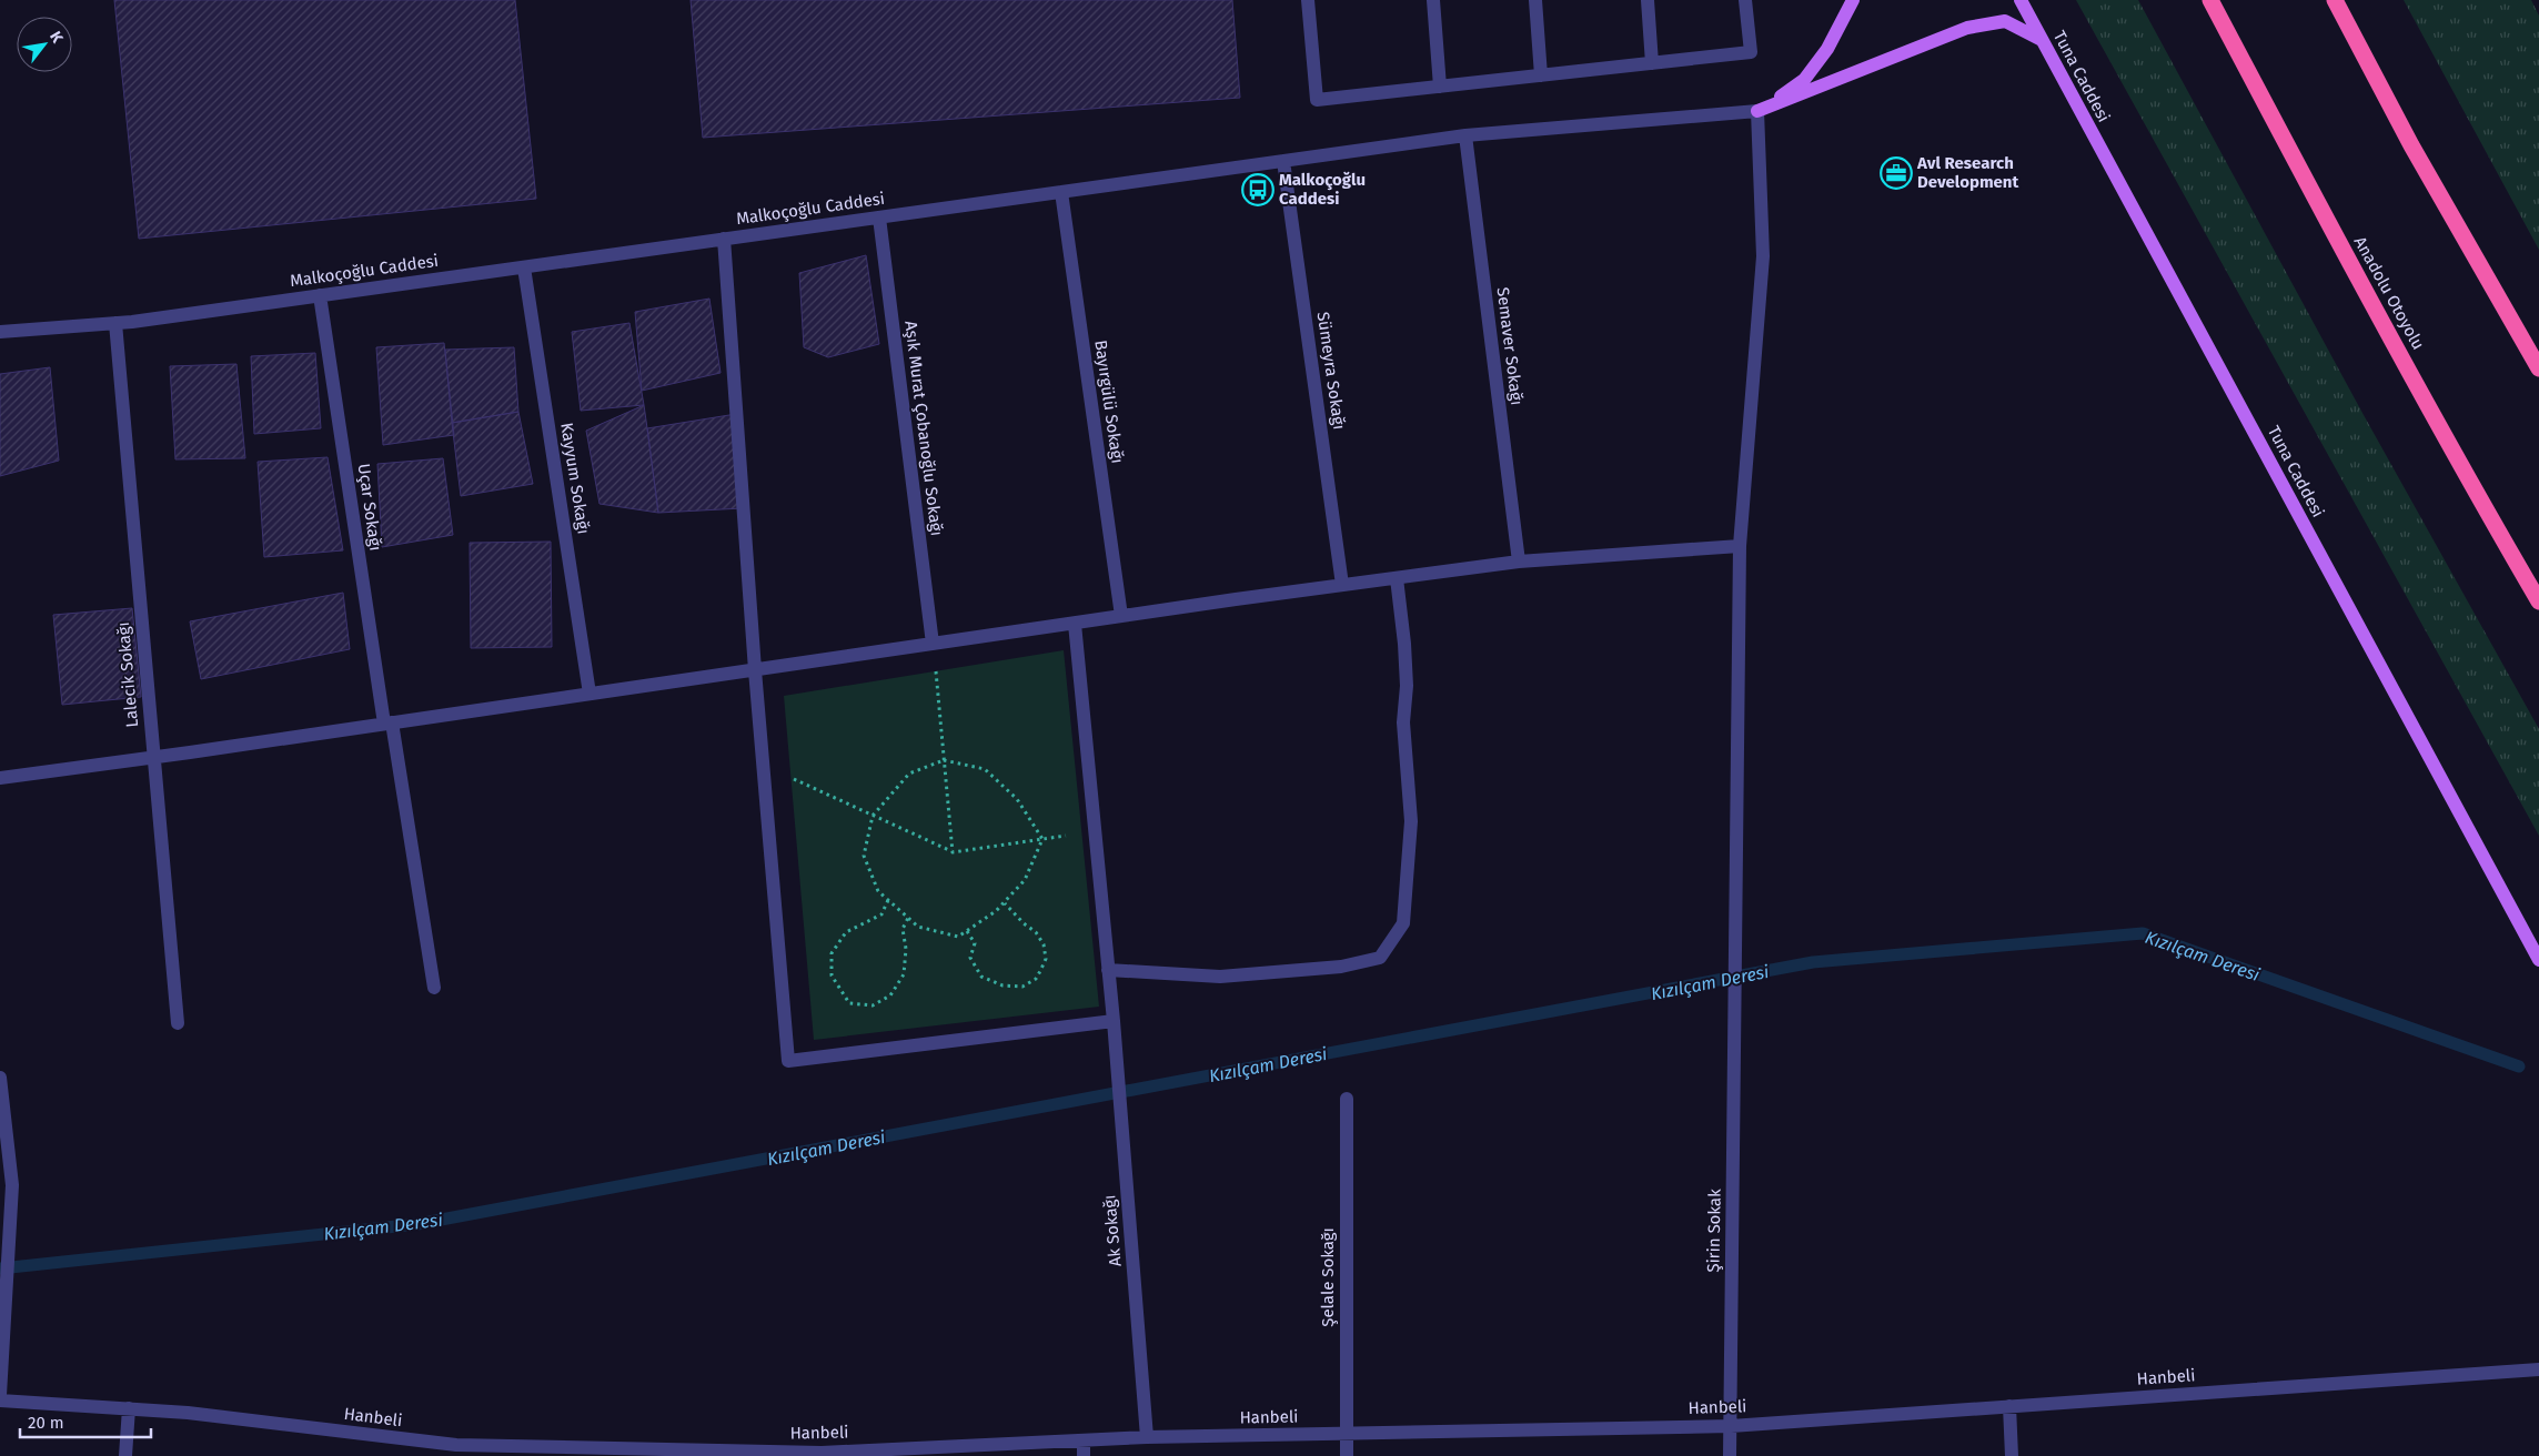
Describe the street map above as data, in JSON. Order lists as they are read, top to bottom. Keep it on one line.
{"streets":{"highway":["Anadolu Otoyolu"],"main road":["Tuna Caddesi"],"street":["Malkoçoğlu Caddesi","Semaver Sokağı","Sümeyra Sokağı","Bayırgülü Sokağı","Aşık Murat Çobanoğlu Sokağı","Kayyum Sokağı","Uçar Sokağı","Lalecik Sokağı","Ak Sokağı","Şirin Sokak","Şelale Sokağı","Hanbeli"]},"crossings":[["Malkoçoğlu Caddesi","Semaver Sokağı"],["Malkoçoğlu Caddesi","Sümeyra Sokağı"],["Malkoçoğlu Caddesi","Bayırgülü Sokağı"],["Malkoçoğlu Caddesi","Aşık Murat Çobanoğlu Sokağı"],["Malkoçoğlu Caddesi","Kayyum Sokağı"],["Malkoçoğlu Caddesi","Uçar Sokağı"],["Malkoçoğlu Caddesi","Lalecik Sokağı"],["Malkoçoğlu Caddesi","Şirin Sokak"],["Ak Sokağı","Hanbeli"],["Şirin Sokak","Hanbeli"],["Şelale Sokağı","Hanbeli"]],"water":["Kızılçam Deresi"],"places":{"office":["Avl Research Development"],"bus stop":["Malkoçoğlu Caddesi"]},"scale_bar":"20 m","north":"top right"}
